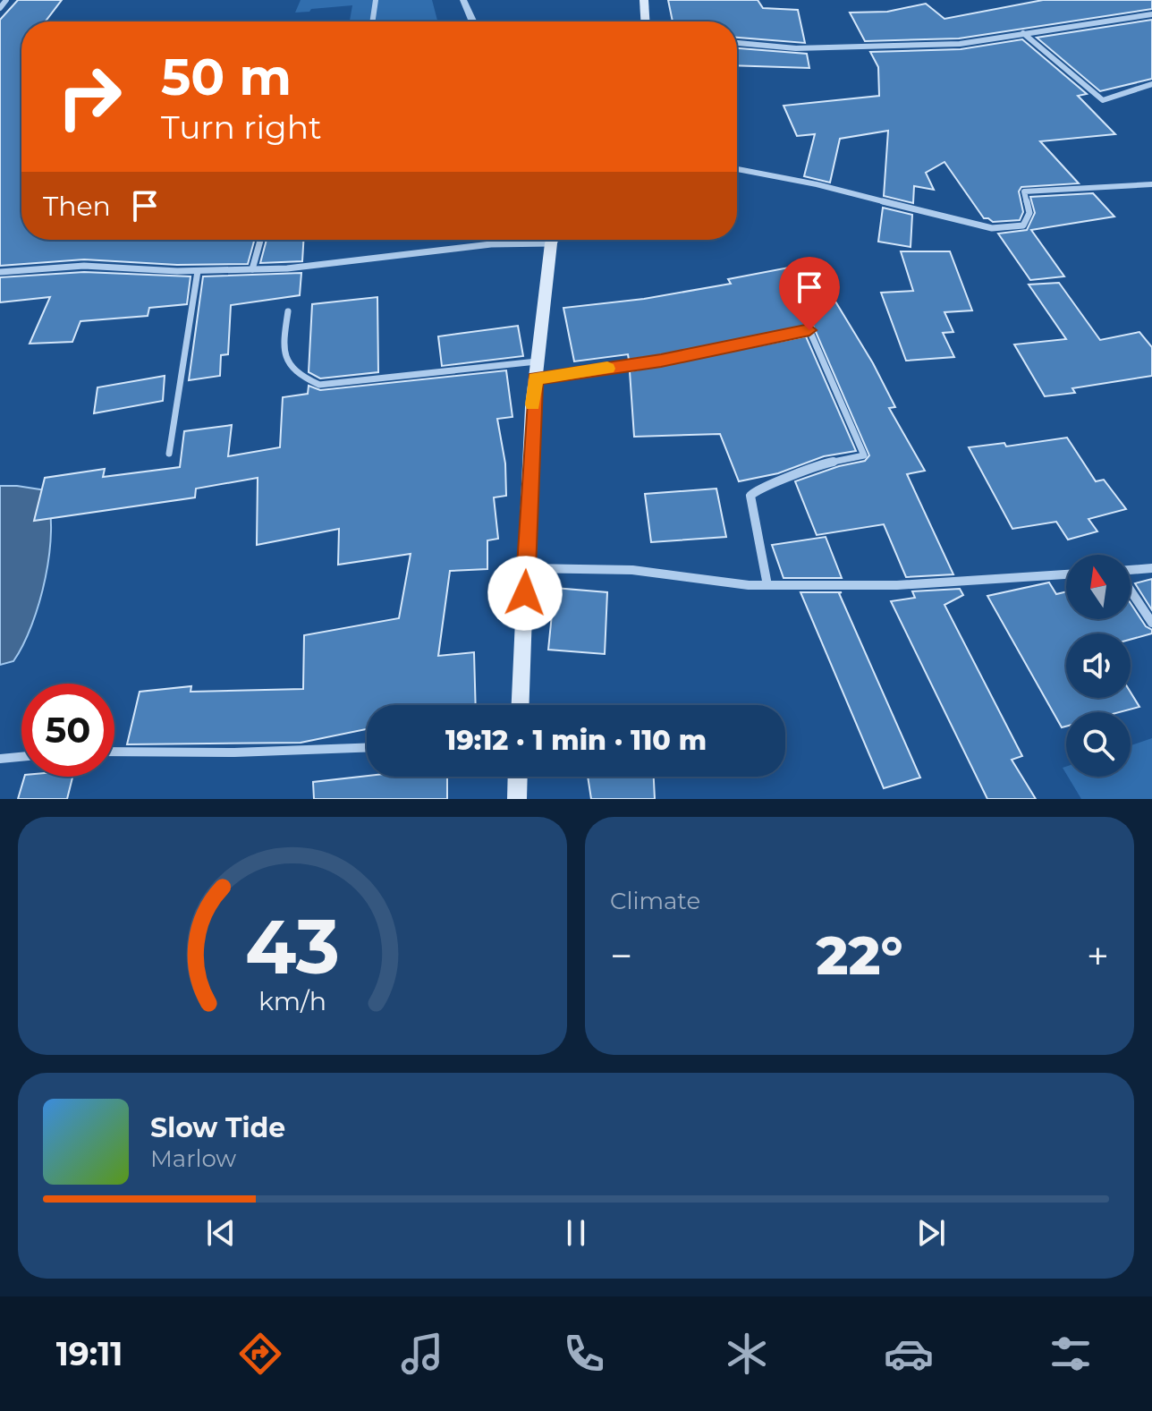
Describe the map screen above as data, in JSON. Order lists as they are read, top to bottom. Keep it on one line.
{"north":"top","page":{"turn":["50 m","Turn right"],"then":"Then","limit":"50","trip":"19:12 · 1 min · 110 m","tile":"Climate","heat":["−","22°","+"],"song":["Slow Tide","Marlow"],"tabs":"19:11","gauge":["43","km/h"]}}
